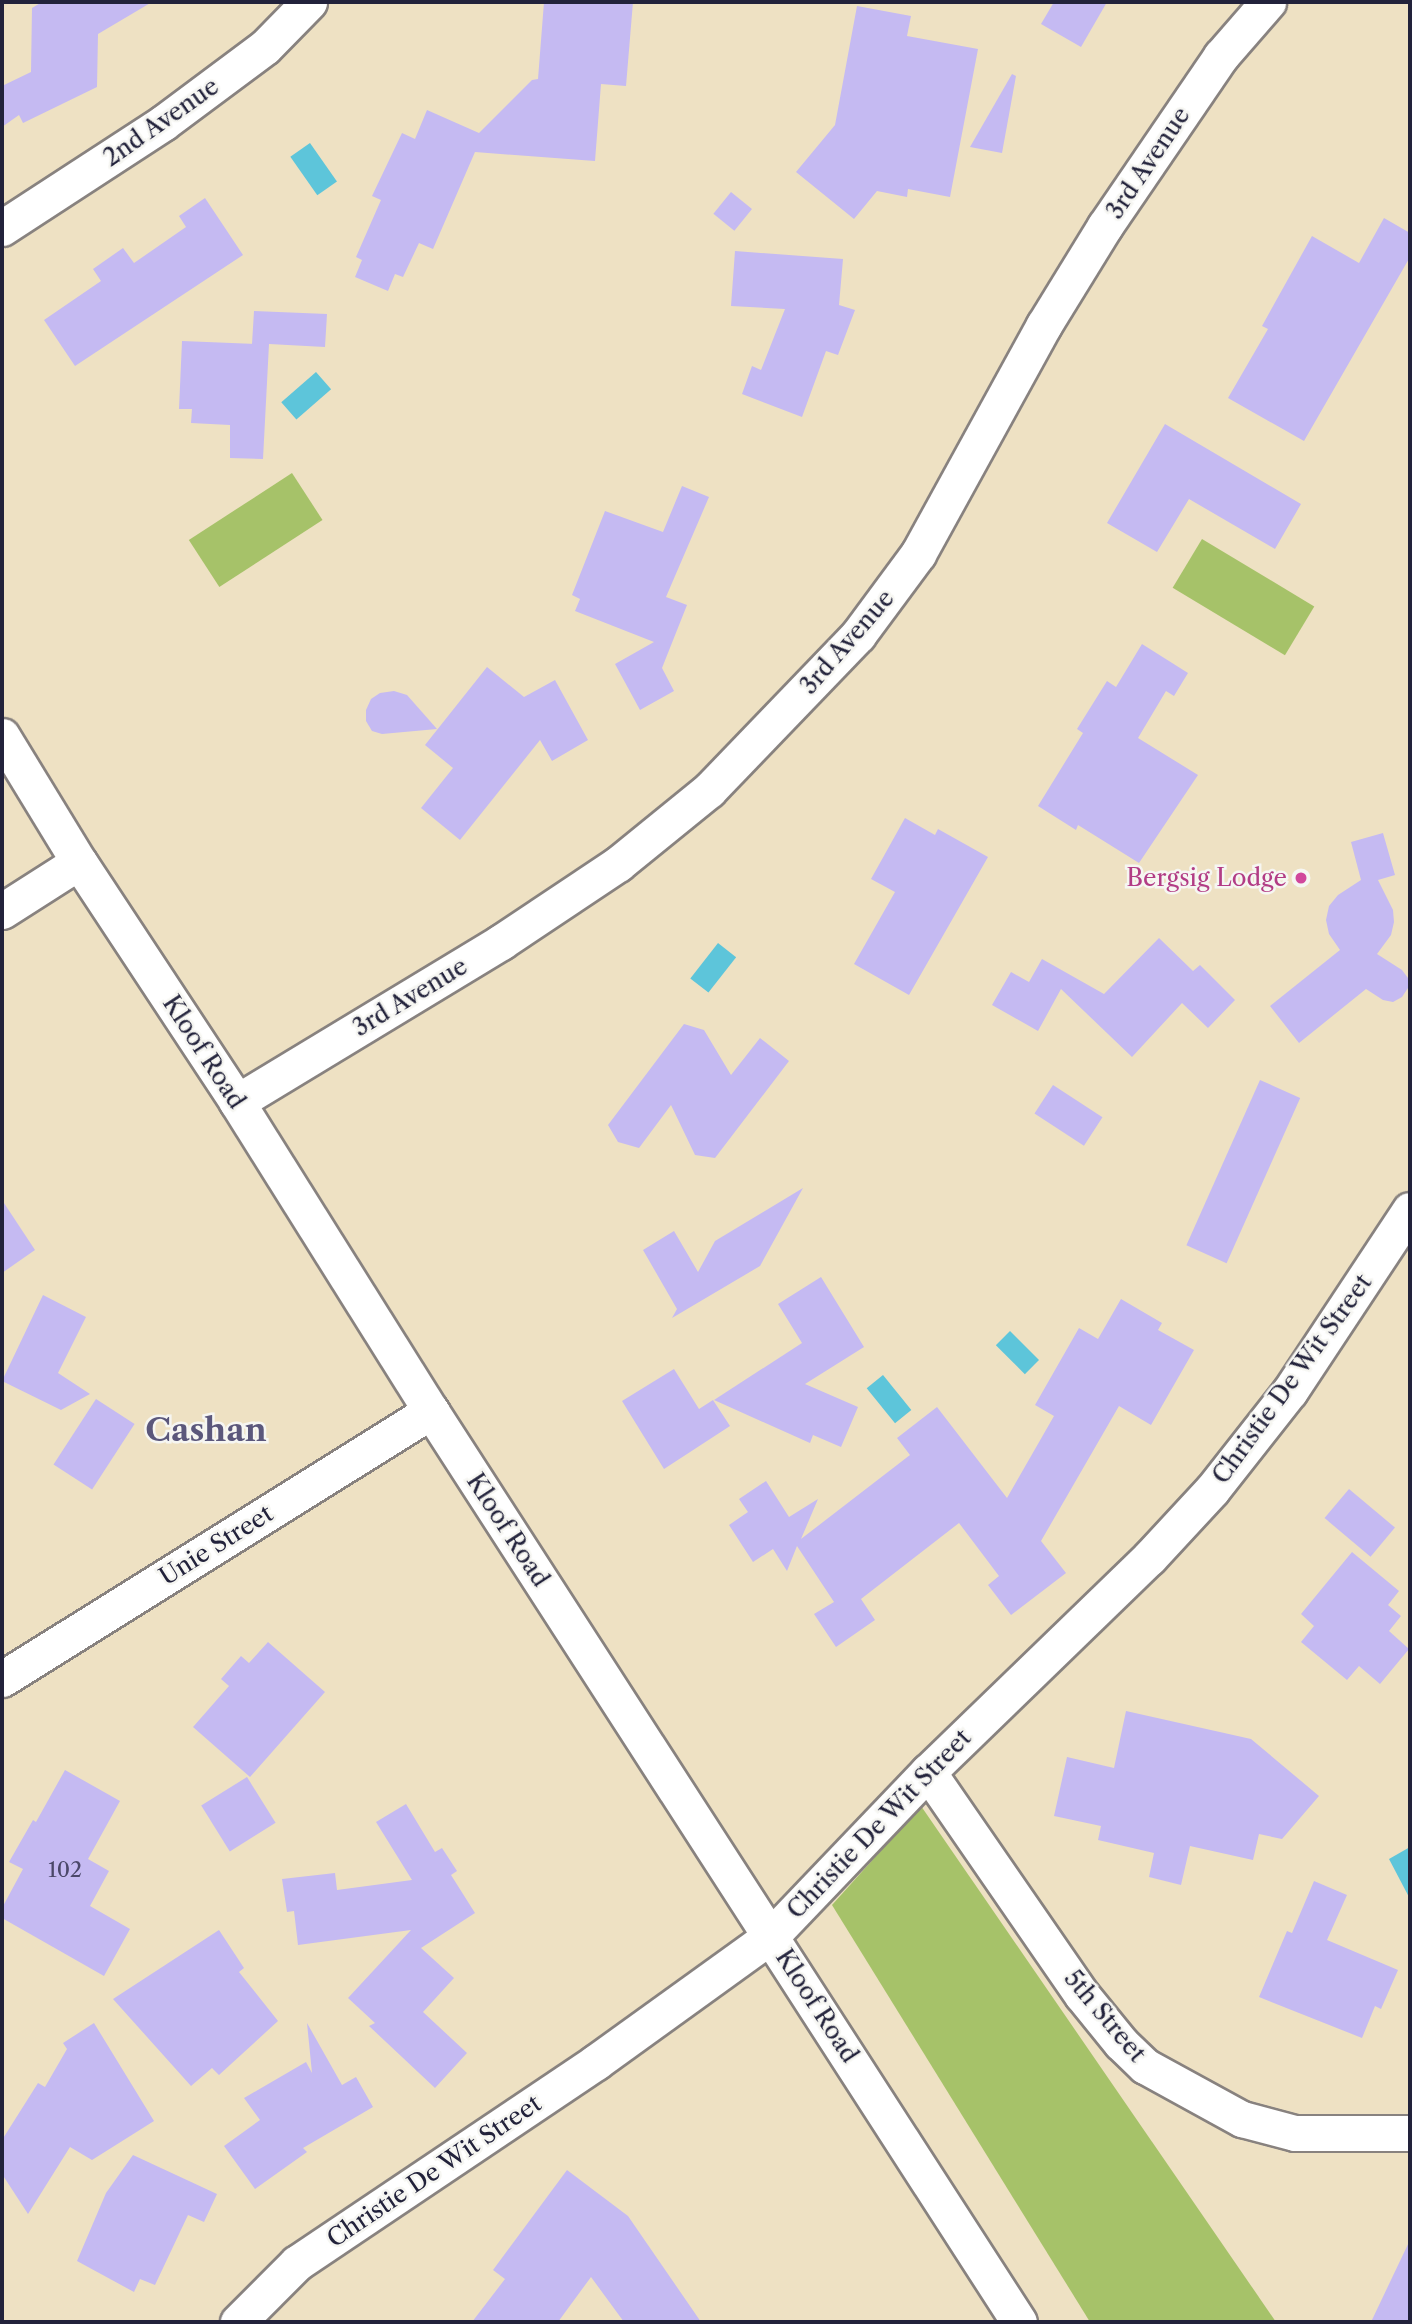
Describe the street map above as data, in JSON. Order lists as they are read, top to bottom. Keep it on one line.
{"streets":{"street":["2nd Avenue","3rd Avenue","Kloof Road","Christie De Wit Street","Unie Street","5th Street"]},"crossings":[["3rd Avenue","Kloof Road"],["Kloof Road","Christie De Wit Street"],["Kloof Road","Unie Street"],["Christie De Wit Street","5th Street"]],"districts":["Cashan"],"places":["Bergsig Lodge"],"house_numbers":["102"]}
